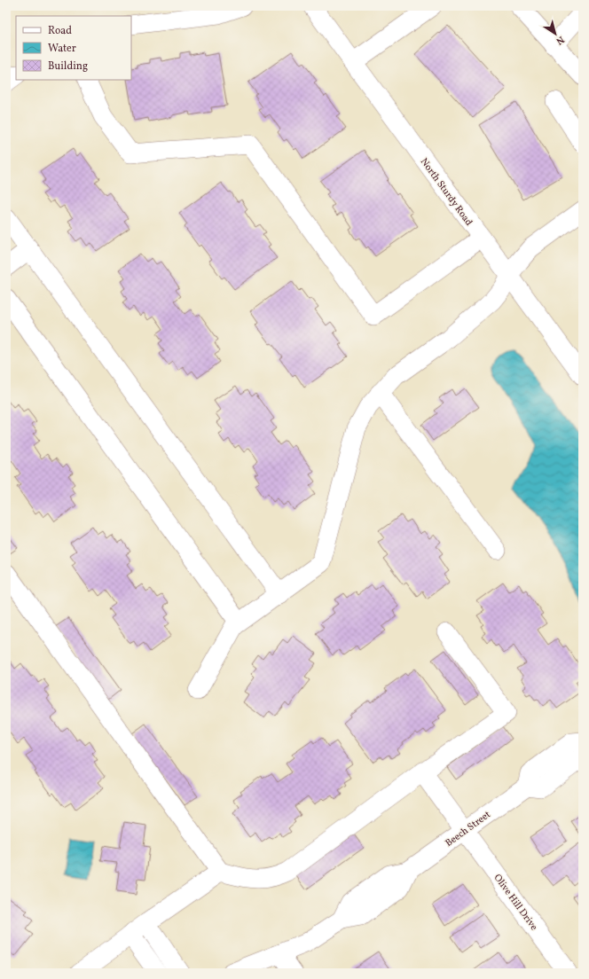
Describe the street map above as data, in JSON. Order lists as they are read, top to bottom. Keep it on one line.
{"streets":{"street":["North Sturdy Road","Beech Street","Olive Hill Drive"]},"crossings":[["Beech Street","Olive Hill Drive"]],"legend":["Road","Water","Building"],"north":"bottom right"}
